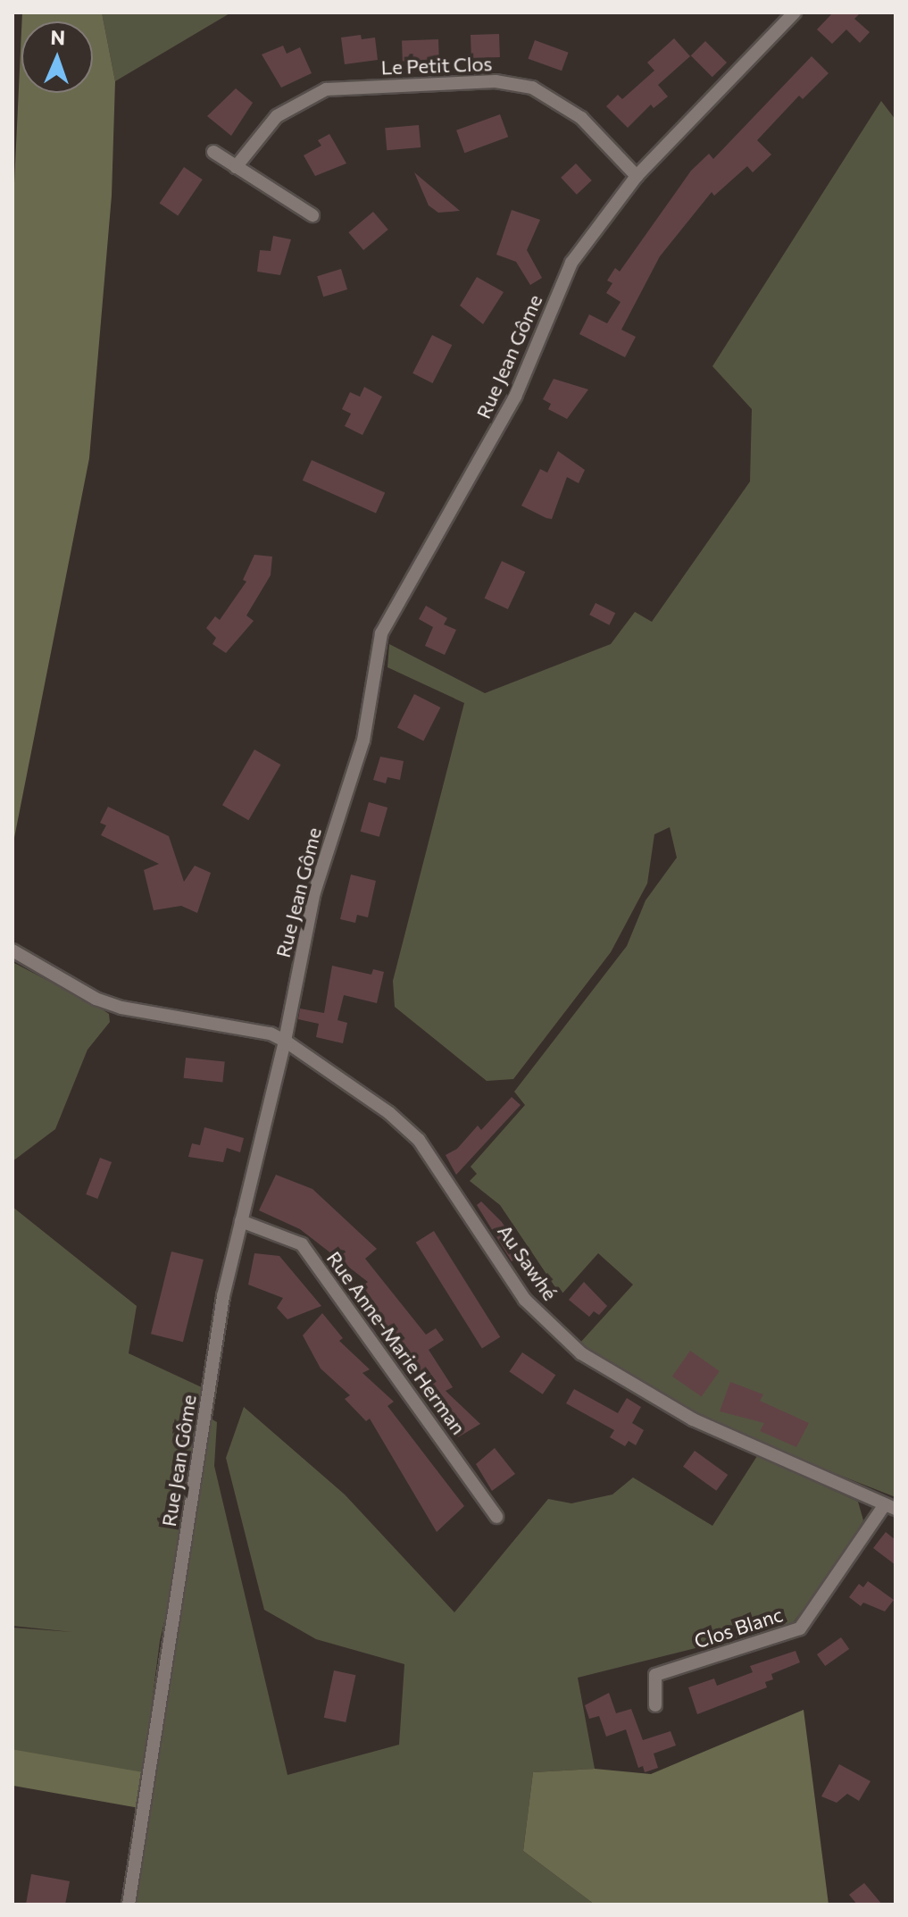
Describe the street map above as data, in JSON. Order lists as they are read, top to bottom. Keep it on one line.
{"streets":{"street":["Le Petit Clos","Rue Jean Gôme","Au Sawhé","Rue Anne-Marie Herman","Clos Blanc"]},"crossings":[["Le Petit Clos","Rue Jean Gôme"],["Rue Jean Gôme","Au Sawhé"],["Rue Jean Gôme","Rue Anne-Marie Herman"],["Au Sawhé","Clos Blanc"]],"north":"top"}
